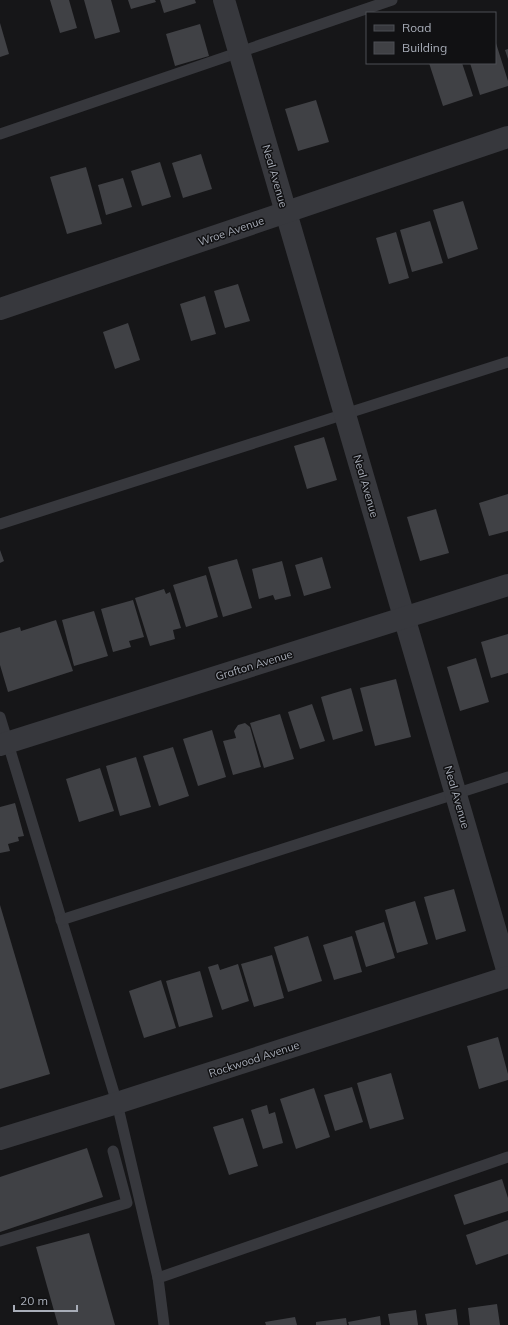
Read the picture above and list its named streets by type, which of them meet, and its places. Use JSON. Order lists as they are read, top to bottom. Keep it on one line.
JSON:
{"streets":{"street":["Neal Avenue","Wroe Avenue","Grafton Avenue","Rockwood Avenue"]},"crossings":[["Neal Avenue","Wroe Avenue"],["Neal Avenue","Grafton Avenue"]],"legend":["Road","Building"],"scale_bar":"20 m"}
